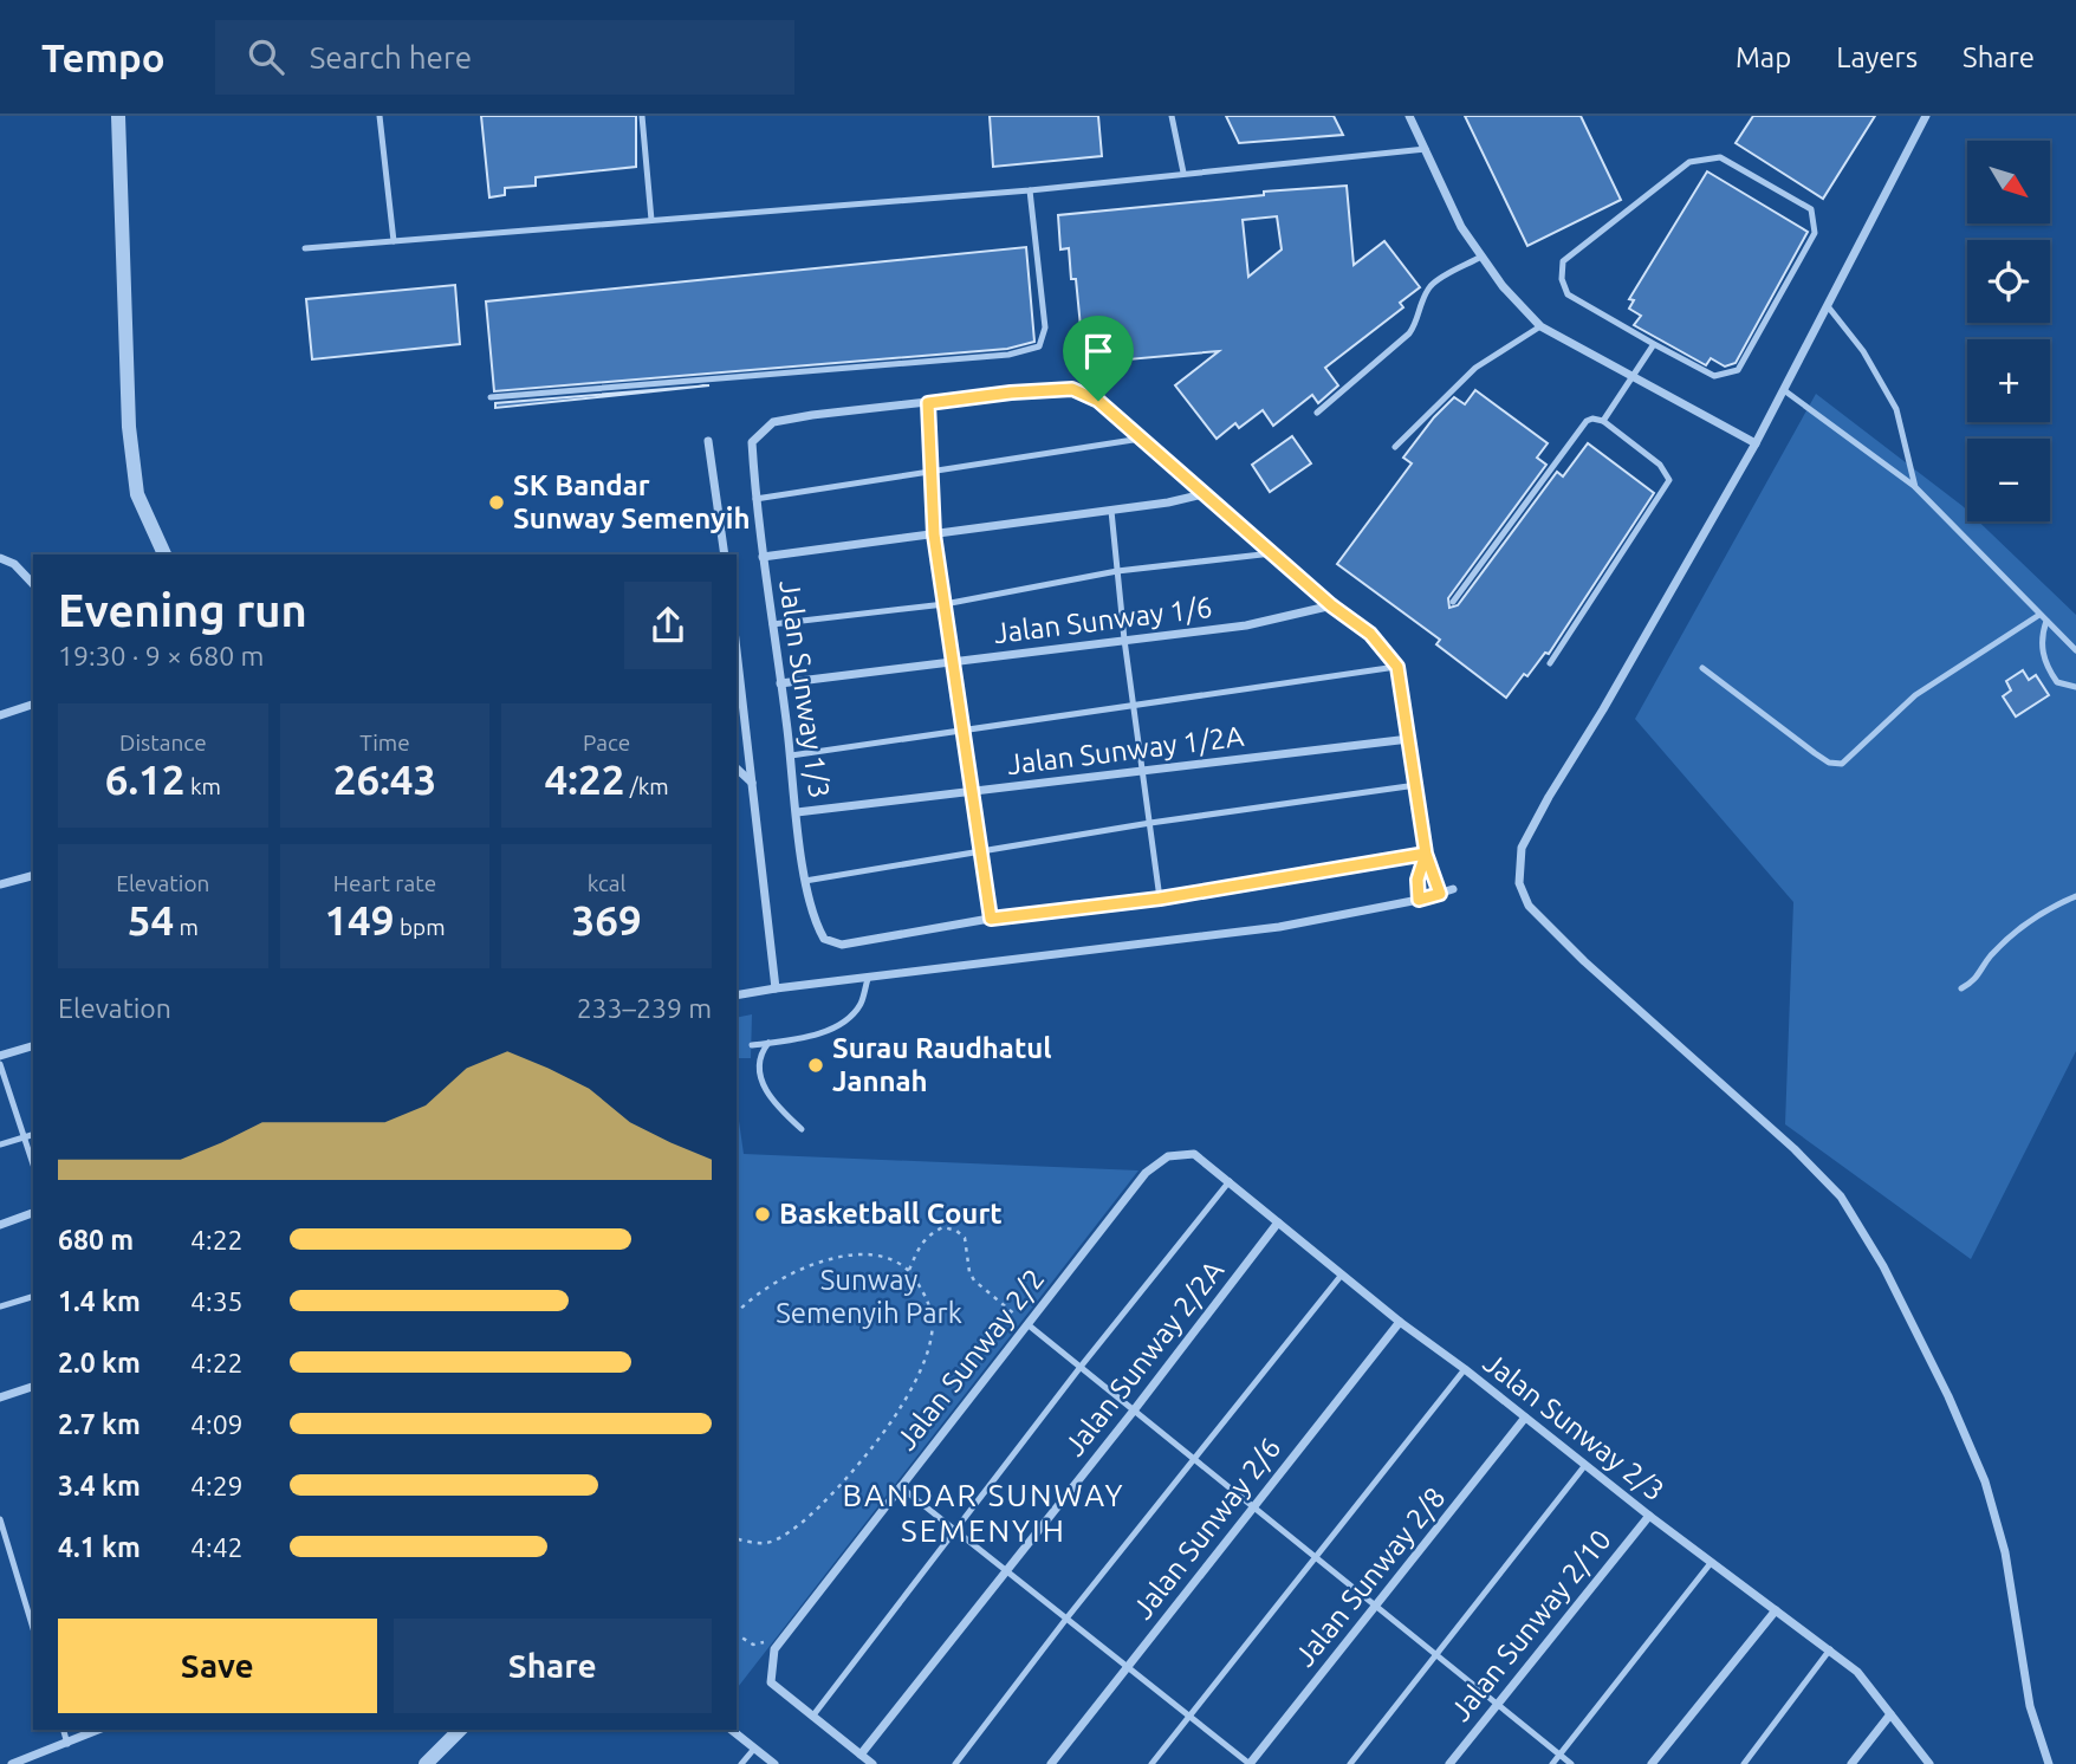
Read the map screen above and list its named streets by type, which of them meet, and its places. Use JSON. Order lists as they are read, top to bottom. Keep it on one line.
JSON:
{"streets":{"street":["Jalan Sunway 1/6","Jalan Sunway 1/3","Jalan Sunway 1/2A","Jalan Sunway 2/2A","Jalan Sunway 2/2","Jalan Sunway 2/3","Jalan Sunway 2/6","Jalan Sunway 2/8","Jalan Sunway 2/10"]},"crossings":[["Jalan Sunway 1/6","Jalan Sunway 1/3"],["Jalan Sunway 1/3","Jalan Sunway 1/2A"],["Jalan Sunway 2/2A","Jalan Sunway 2/3"],["Jalan Sunway 2/2","Jalan Sunway 2/3"],["Jalan Sunway 2/3","Jalan Sunway 2/6"],["Jalan Sunway 2/3","Jalan Sunway 2/8"],["Jalan Sunway 2/3","Jalan Sunway 2/10"]],"districts":["BANDAR SUNWAY SEMENYIH"],"parks":["Sunway Semenyih Park"],"places":["SK Bandar Sunway Semenyih","Surau Raudhatul Jannah","Basketball Court"],"north":"bottom right","page":{"header":"Tempo","search":"Search here","nav":["Map","Layers","Share"],"map_buttons":["+","−"],"heading":["Evening run","19:30 · 9 × 680 m"],"stats":[["Distance","6.12 km"],["Time","26:43"],["Pace","4:22 /km"],["Elevation","54 m"],["Heart rate","149 bpm"],["kcal","369"]],"chart":["Elevation","233–239 m"],"list":[{"name":"680 m","note":"4:22"},{"name":"1.4 km","note":"4:35"},{"name":"2.0 km","note":"4:22"},{"name":"2.7 km","note":"4:09"},{"name":"3.4 km","note":"4:29"},{"name":"4.1 km","note":"4:42"}],"buttons":["Save","Share"]}}
